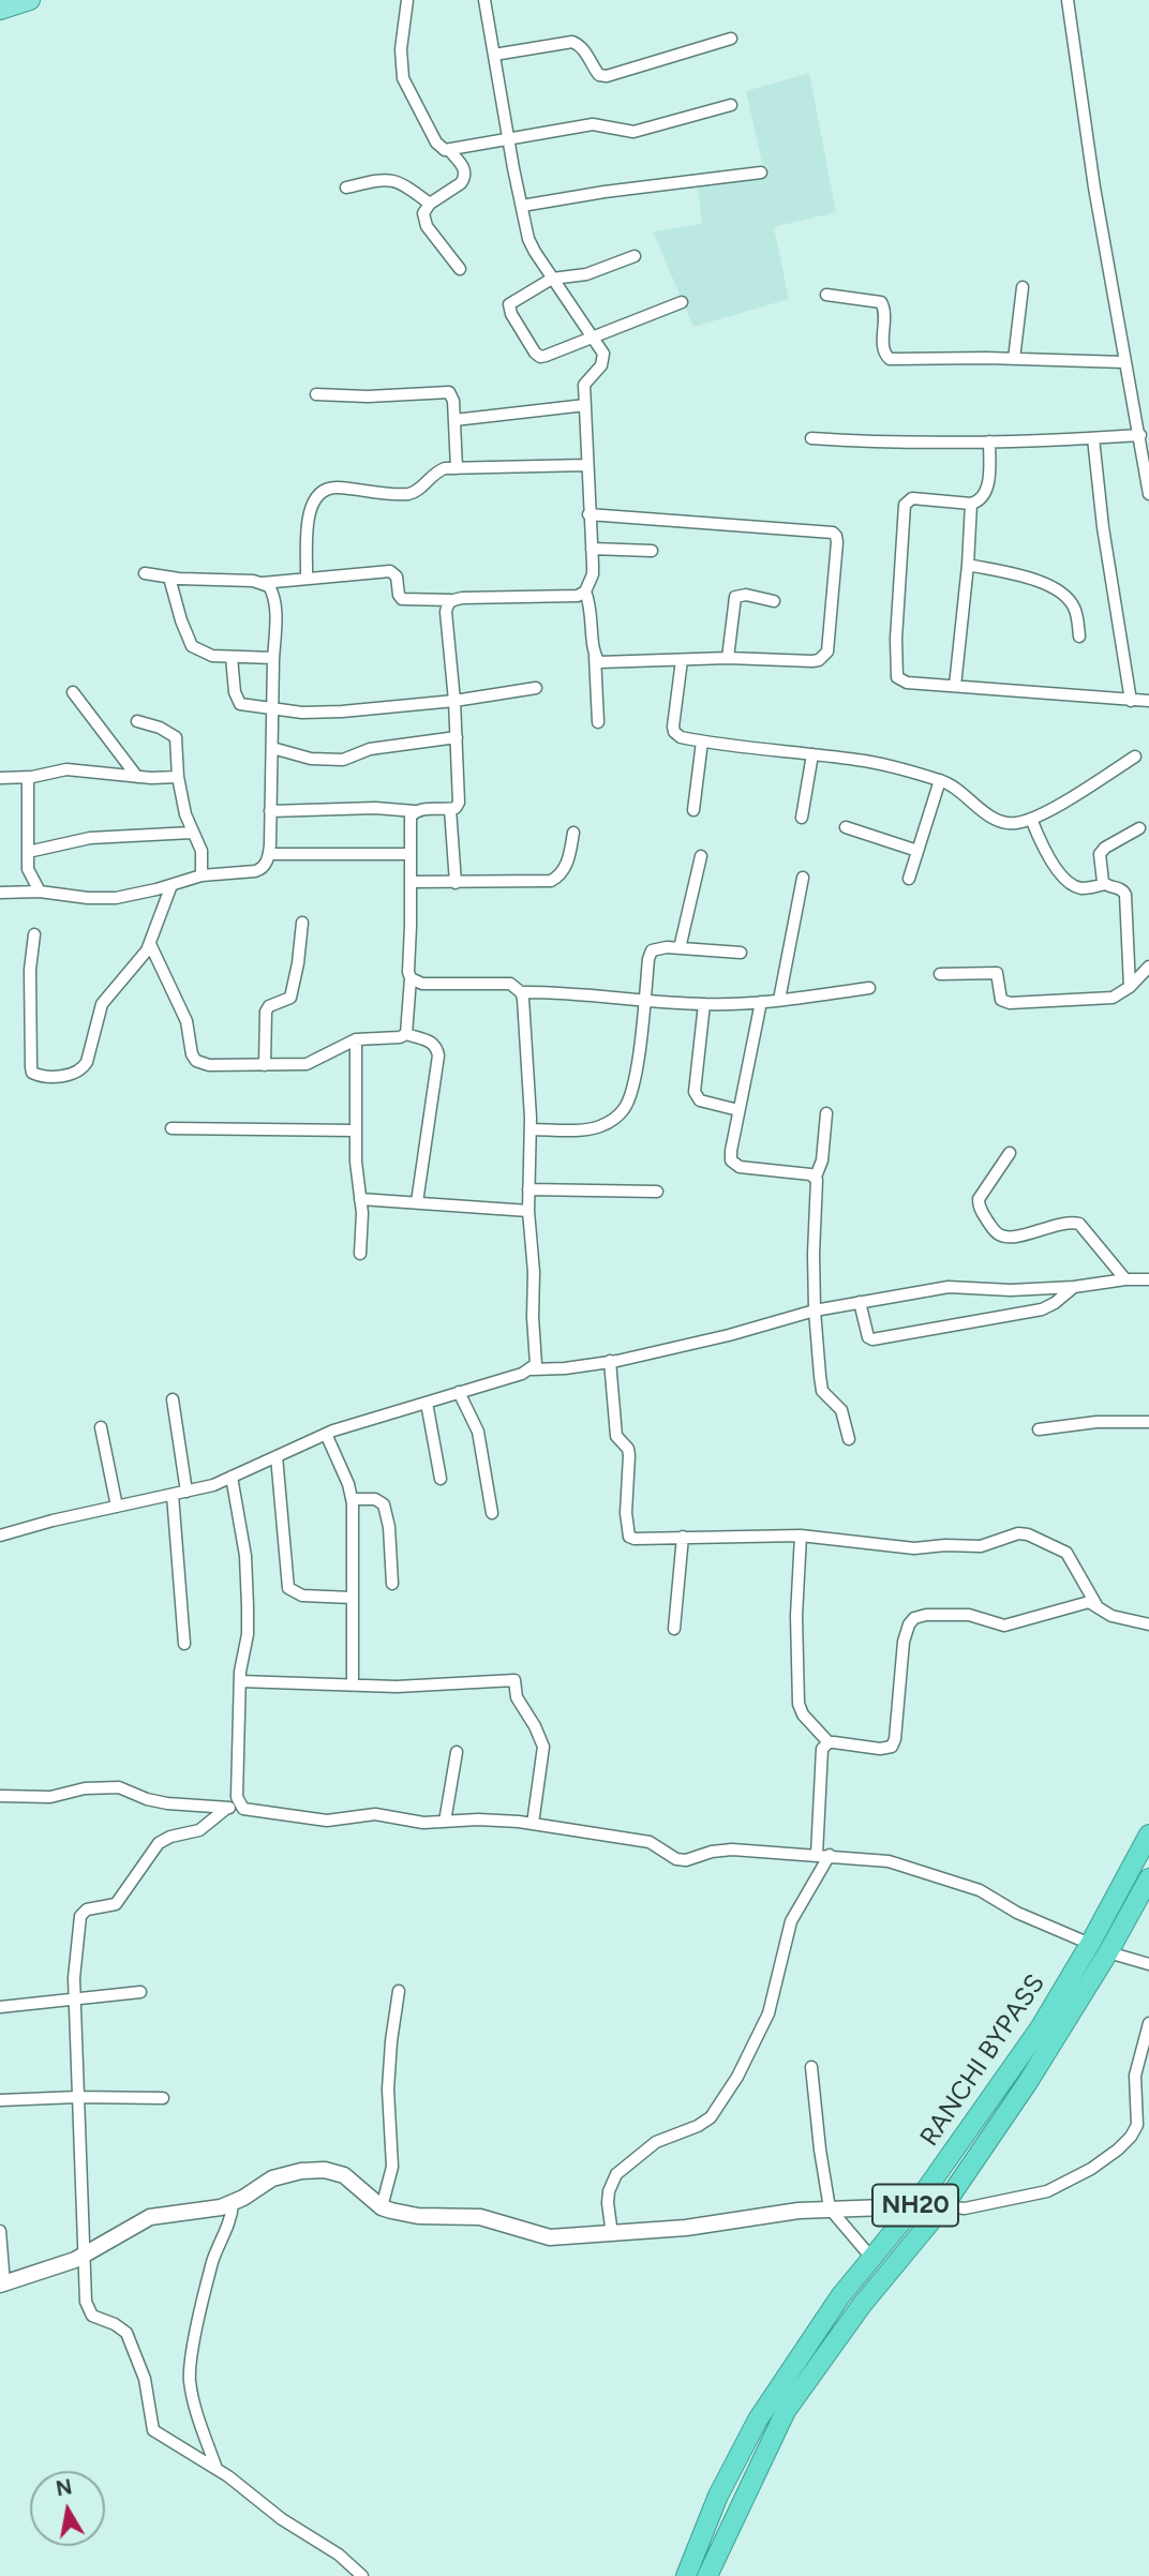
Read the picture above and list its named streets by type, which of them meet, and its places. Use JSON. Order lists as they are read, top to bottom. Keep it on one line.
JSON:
{"streets":{"highway":["RANCHI BYPASS","NH20"]},"north":"top"}
